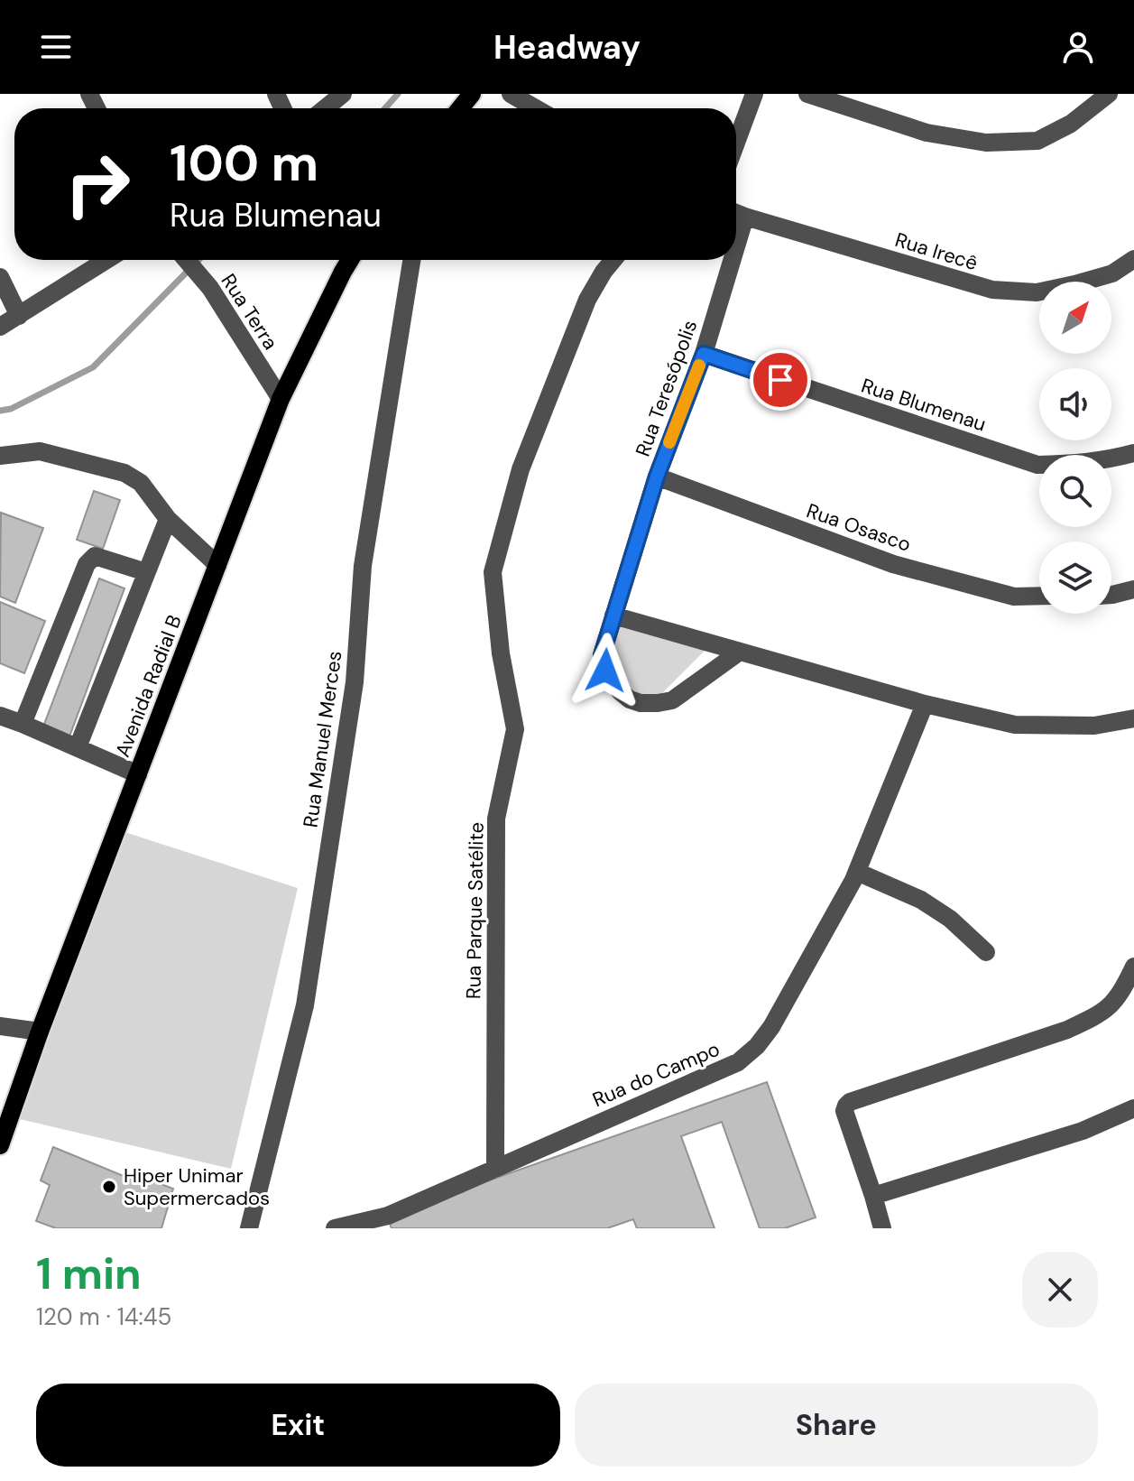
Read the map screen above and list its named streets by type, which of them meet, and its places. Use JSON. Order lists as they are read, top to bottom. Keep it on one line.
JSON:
{"streets":{"main road":["Avenida Radial B"],"street":["Rua Irecê","Rua Terra","Rua Teresópolis","Rua Blumenau","Rua Osasco","Rua Manuel Merces","Rua Parque Satélite","Rua do Campo"]},"crossings":[["Rua Irecê","Rua Teresópolis"],["Rua Terra","Avenida Radial B"],["Rua Teresópolis","Rua Blumenau"],["Rua Teresópolis","Rua Osasco"],["Rua Parque Satélite","Rua do Campo"]],"places":["Hiper Unimar Supermercados"],"north":"top right","page":{"header":"Headway","turn":["100 m","Rua Blumenau"],"heading":["1 min","120 m · 14:45"],"buttons":["Exit","Share"]}}
